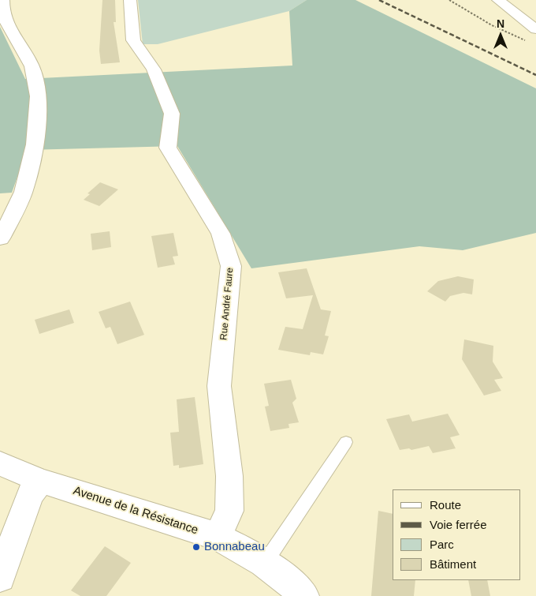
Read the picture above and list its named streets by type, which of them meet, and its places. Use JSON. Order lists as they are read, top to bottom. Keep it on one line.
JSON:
{"streets":{"street":["Rue André Faure","Avenue de la Résistance"]},"crossings":[["Rue André Faure","Avenue de la Résistance"]],"places":["Bonnabeau"],"legend":["Route","Voie ferrée","Parc","Bâtiment"],"north":"top"}
